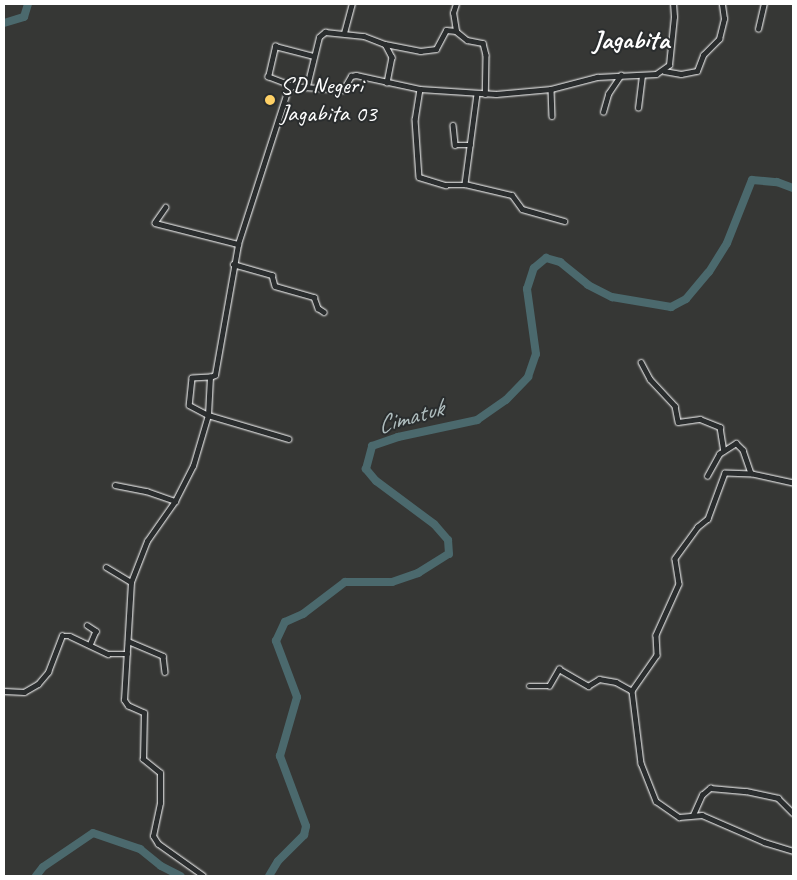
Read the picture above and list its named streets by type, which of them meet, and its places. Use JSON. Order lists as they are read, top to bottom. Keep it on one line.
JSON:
{"districts":["Jagabita"],"water":["Cimatuk"],"places":["SD Negeri Jagabita 03"]}
